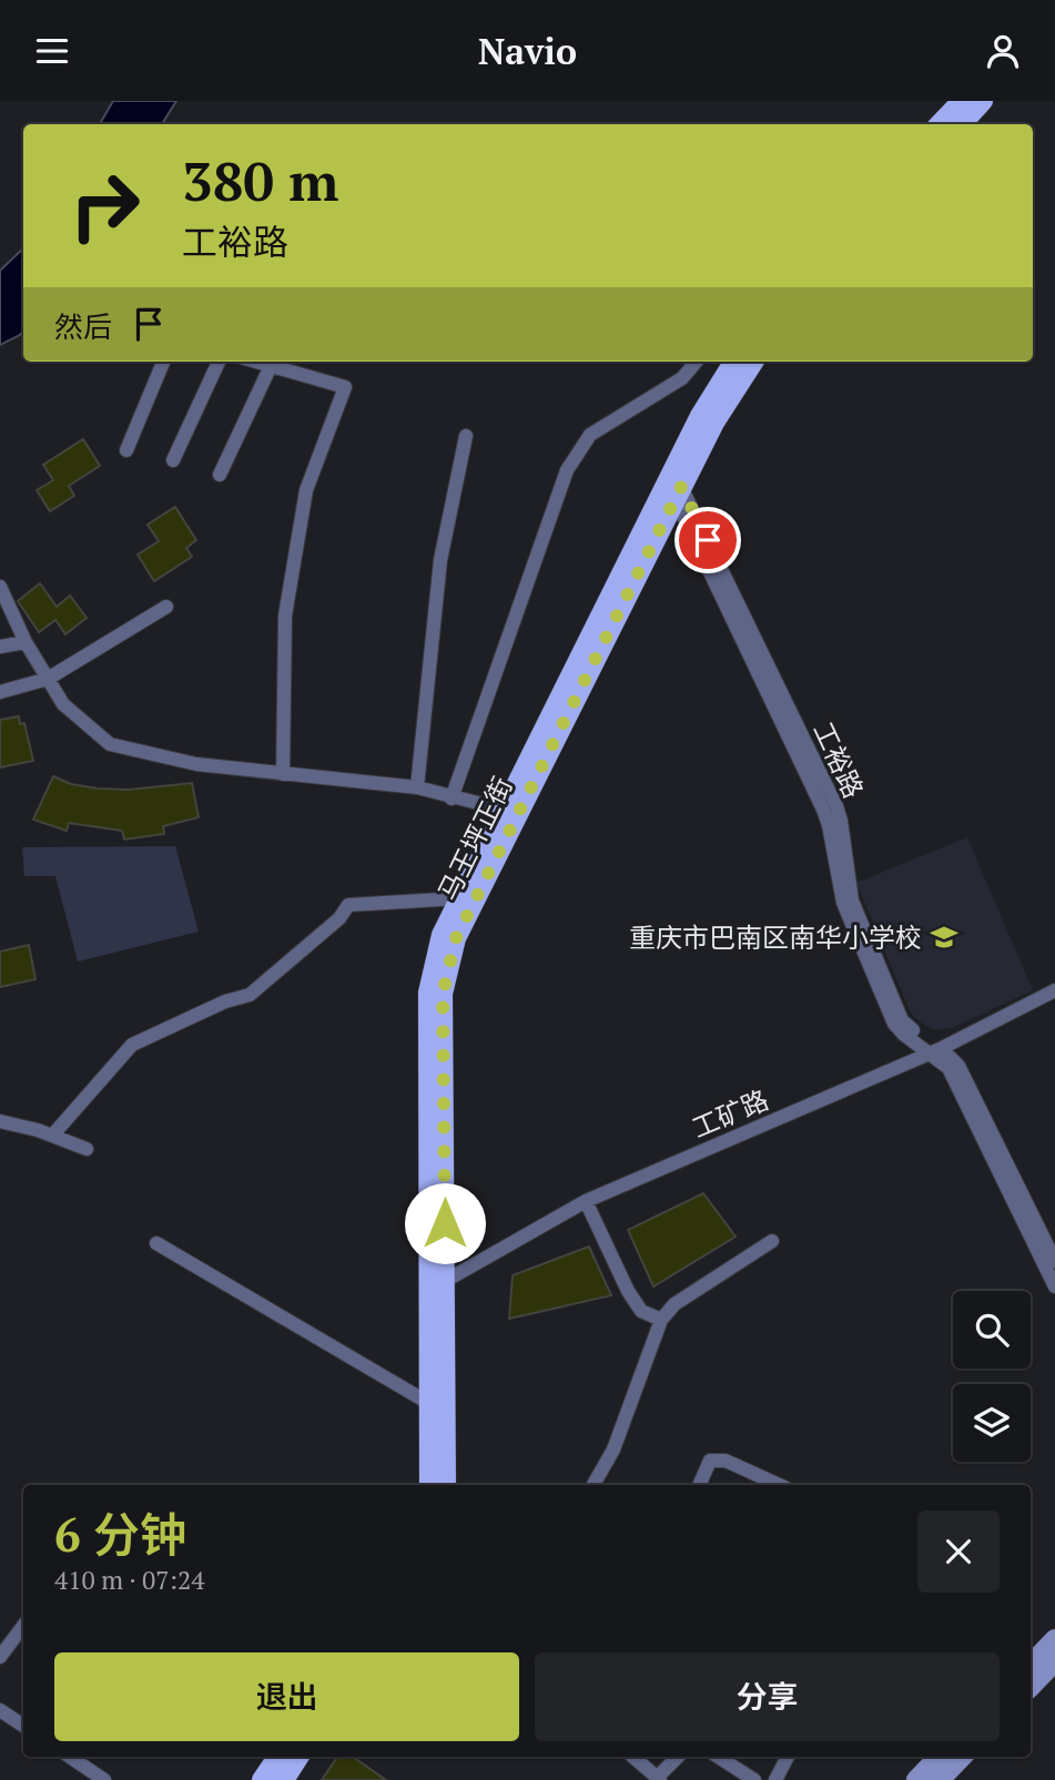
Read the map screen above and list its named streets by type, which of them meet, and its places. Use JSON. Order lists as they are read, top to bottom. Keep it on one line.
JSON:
{"streets":{"main road":["马王坪正街"],"street":["工裕路","工矿路"]},"crossings":[["工裕路","马王坪正街"],["工裕路","工矿路"],["马王坪正街","工矿路"]],"places":{"school or university":["重庆市巴南区南华小学校"]},"page":{"header":"Navio","turn":["380 m","工裕路"],"then":"然后","heading":["6 分钟","410 m · 07:24"],"buttons":["退出","分享"]}}
